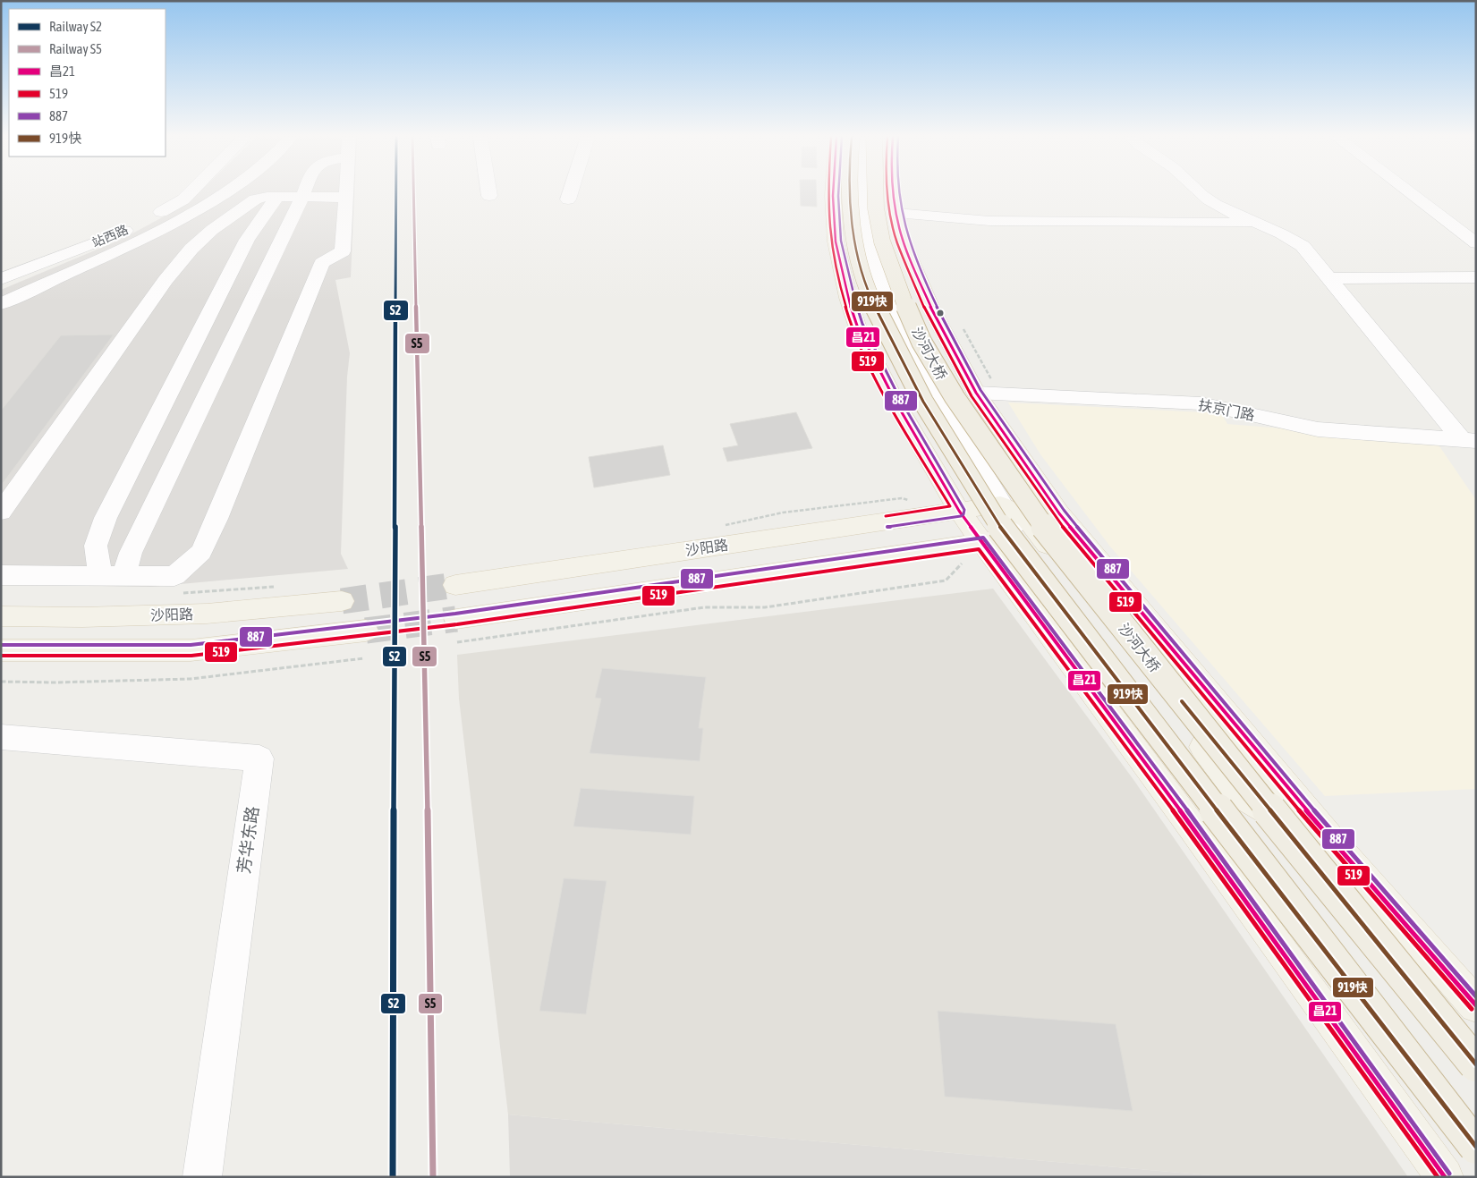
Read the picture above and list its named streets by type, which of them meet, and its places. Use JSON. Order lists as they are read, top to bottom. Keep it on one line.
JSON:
{"streets":{"highway":["沙河大桥"],"main road":["沙阳路"],"street":["站西路","扶京门路","芳华东路"]},"lines":["rail line S2","rail line S5","transit line 昌21","transit line 519","transit line 887","transit line 919快"],"legend":["Railway S2","Railway S5","昌21","519","887","919快"]}
